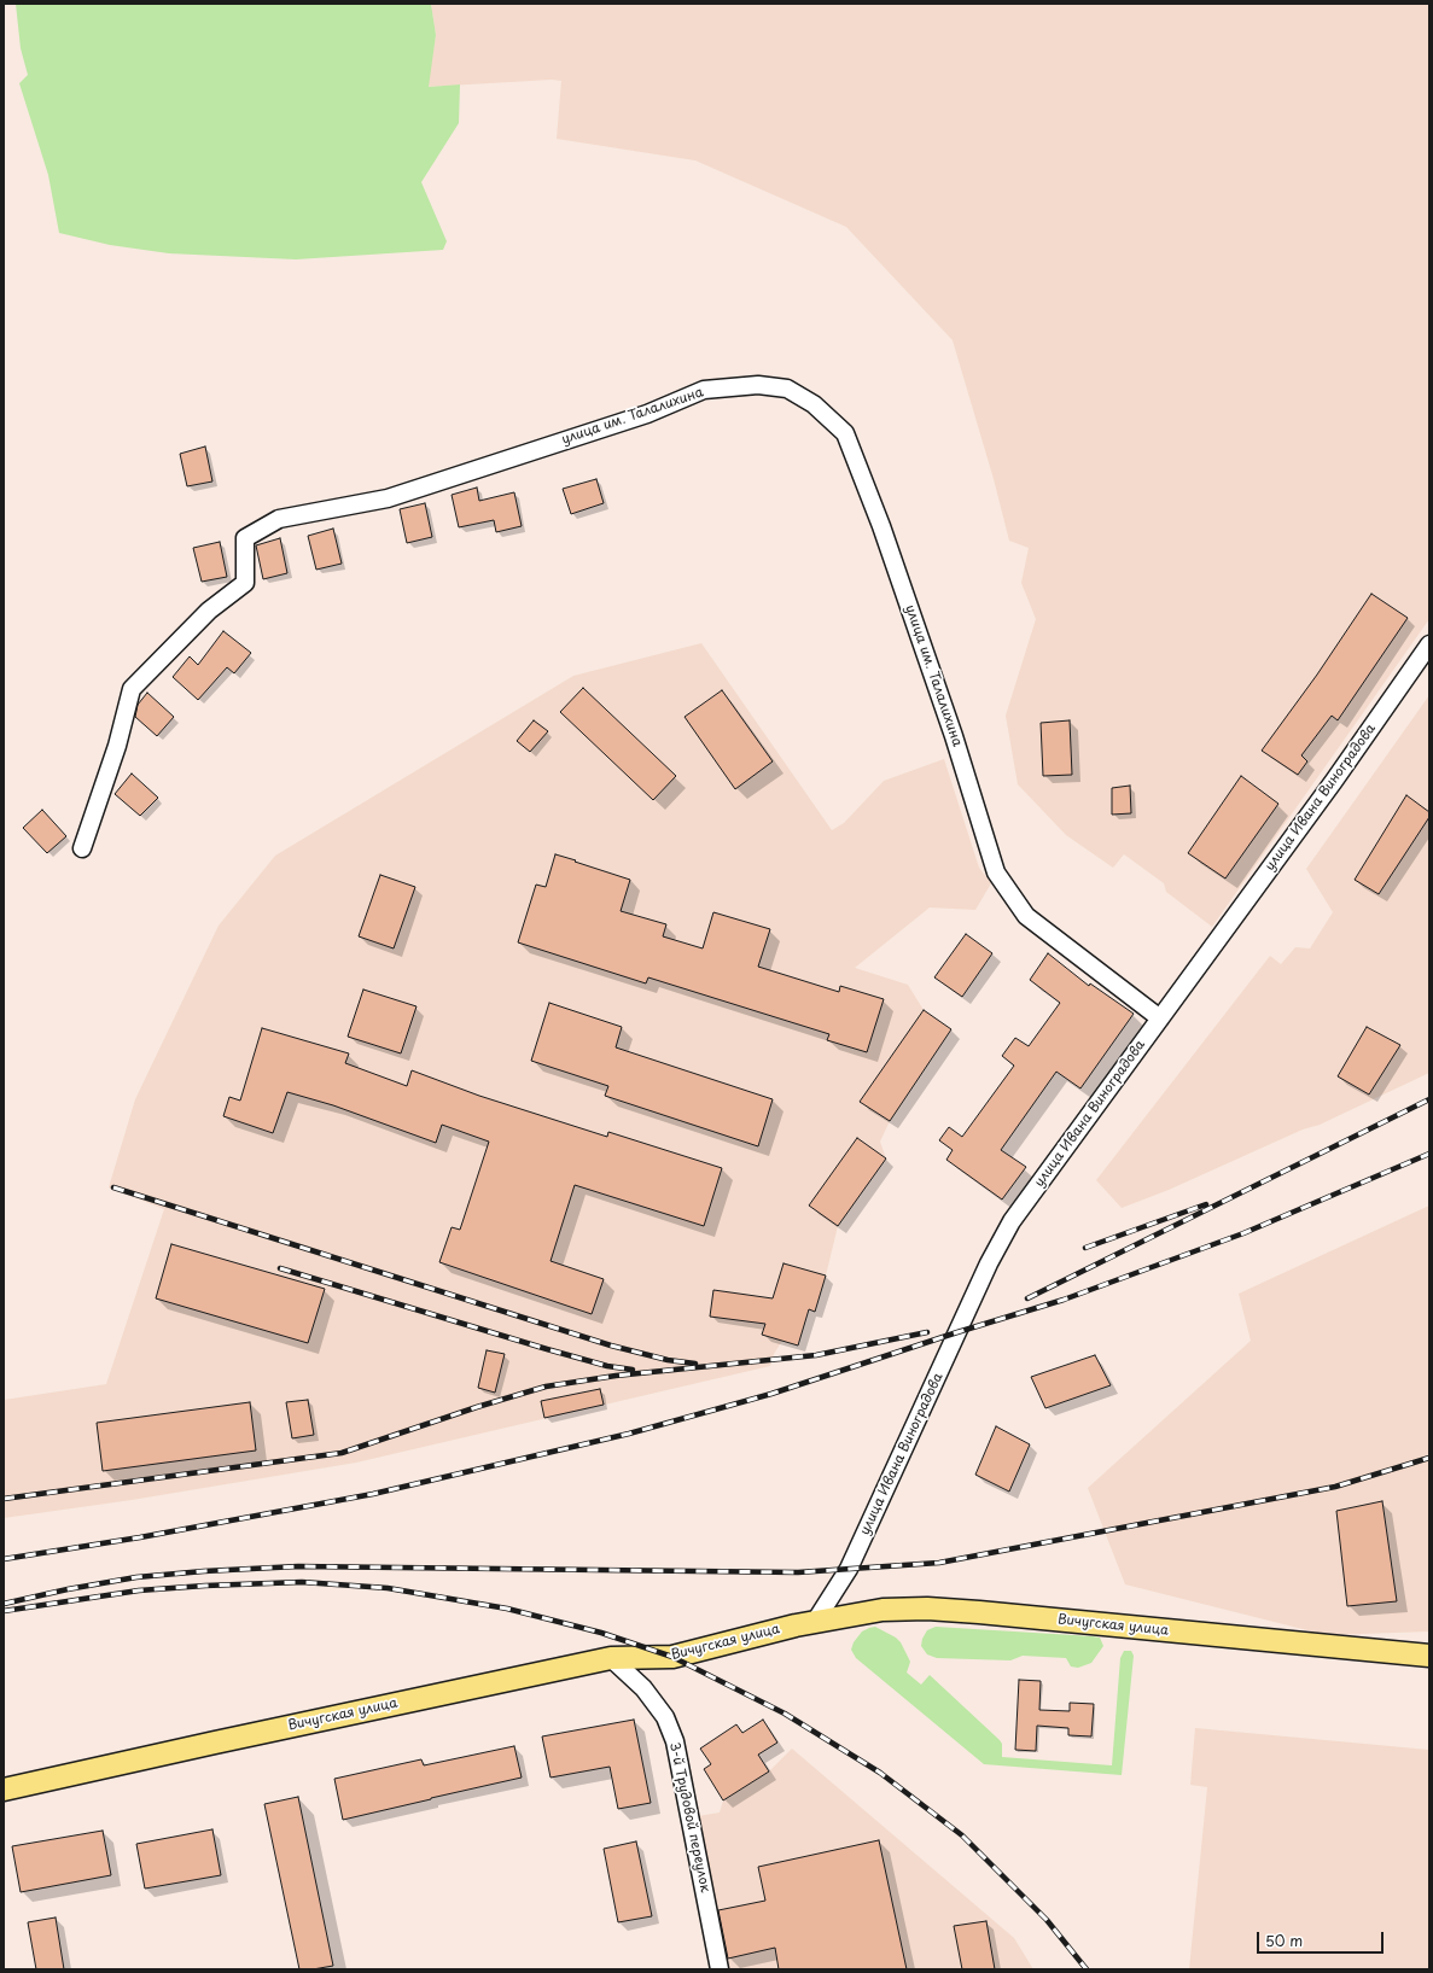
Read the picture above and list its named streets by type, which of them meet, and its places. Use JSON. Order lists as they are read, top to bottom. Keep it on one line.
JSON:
{"streets":{"main road":["Вичугская улица"],"street":["улица им. Талалихина","улица Ивана Виноградова","3-й Трудовой переулок"]},"crossings":[["улица им. Талалихина","улица Ивана Виноградова"],["улица Ивана Виноградова","Вичугская улица"],["Вичугская улица","3-й Трудовой переулок"]],"scale_bar":"50 m"}
